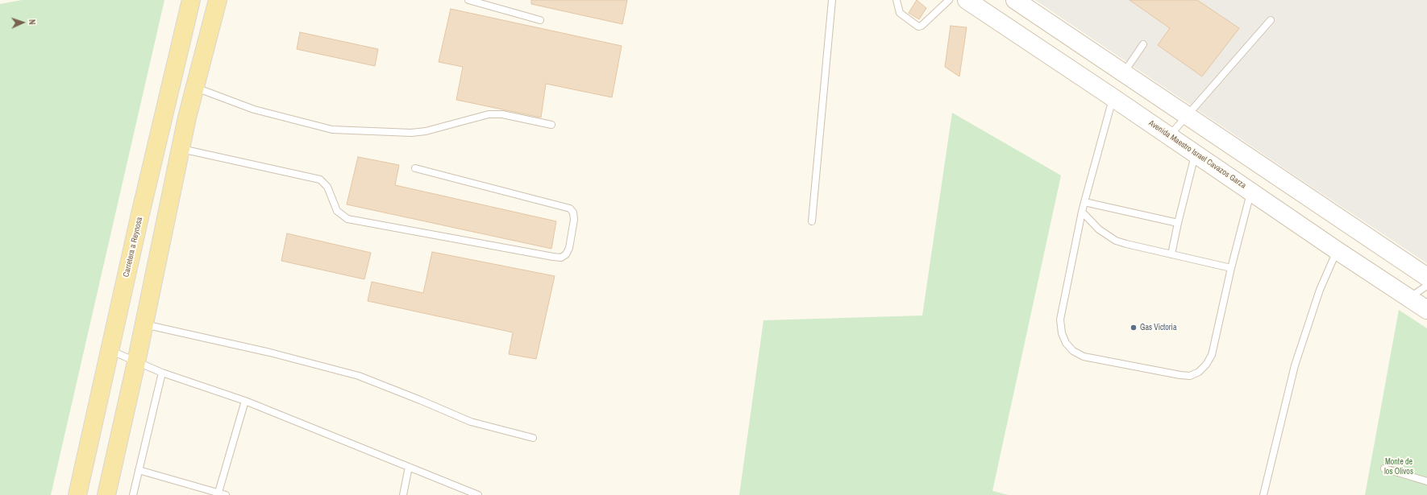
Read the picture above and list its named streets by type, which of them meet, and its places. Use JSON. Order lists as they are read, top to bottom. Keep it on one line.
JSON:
{"streets":{"main road":["Avenida Maestro Israel Cavazos Garza","Carretera a Reynosa"]},"parks":["Monte de los Olivos"],"places":["Gas Victoria"],"north":"right"}
